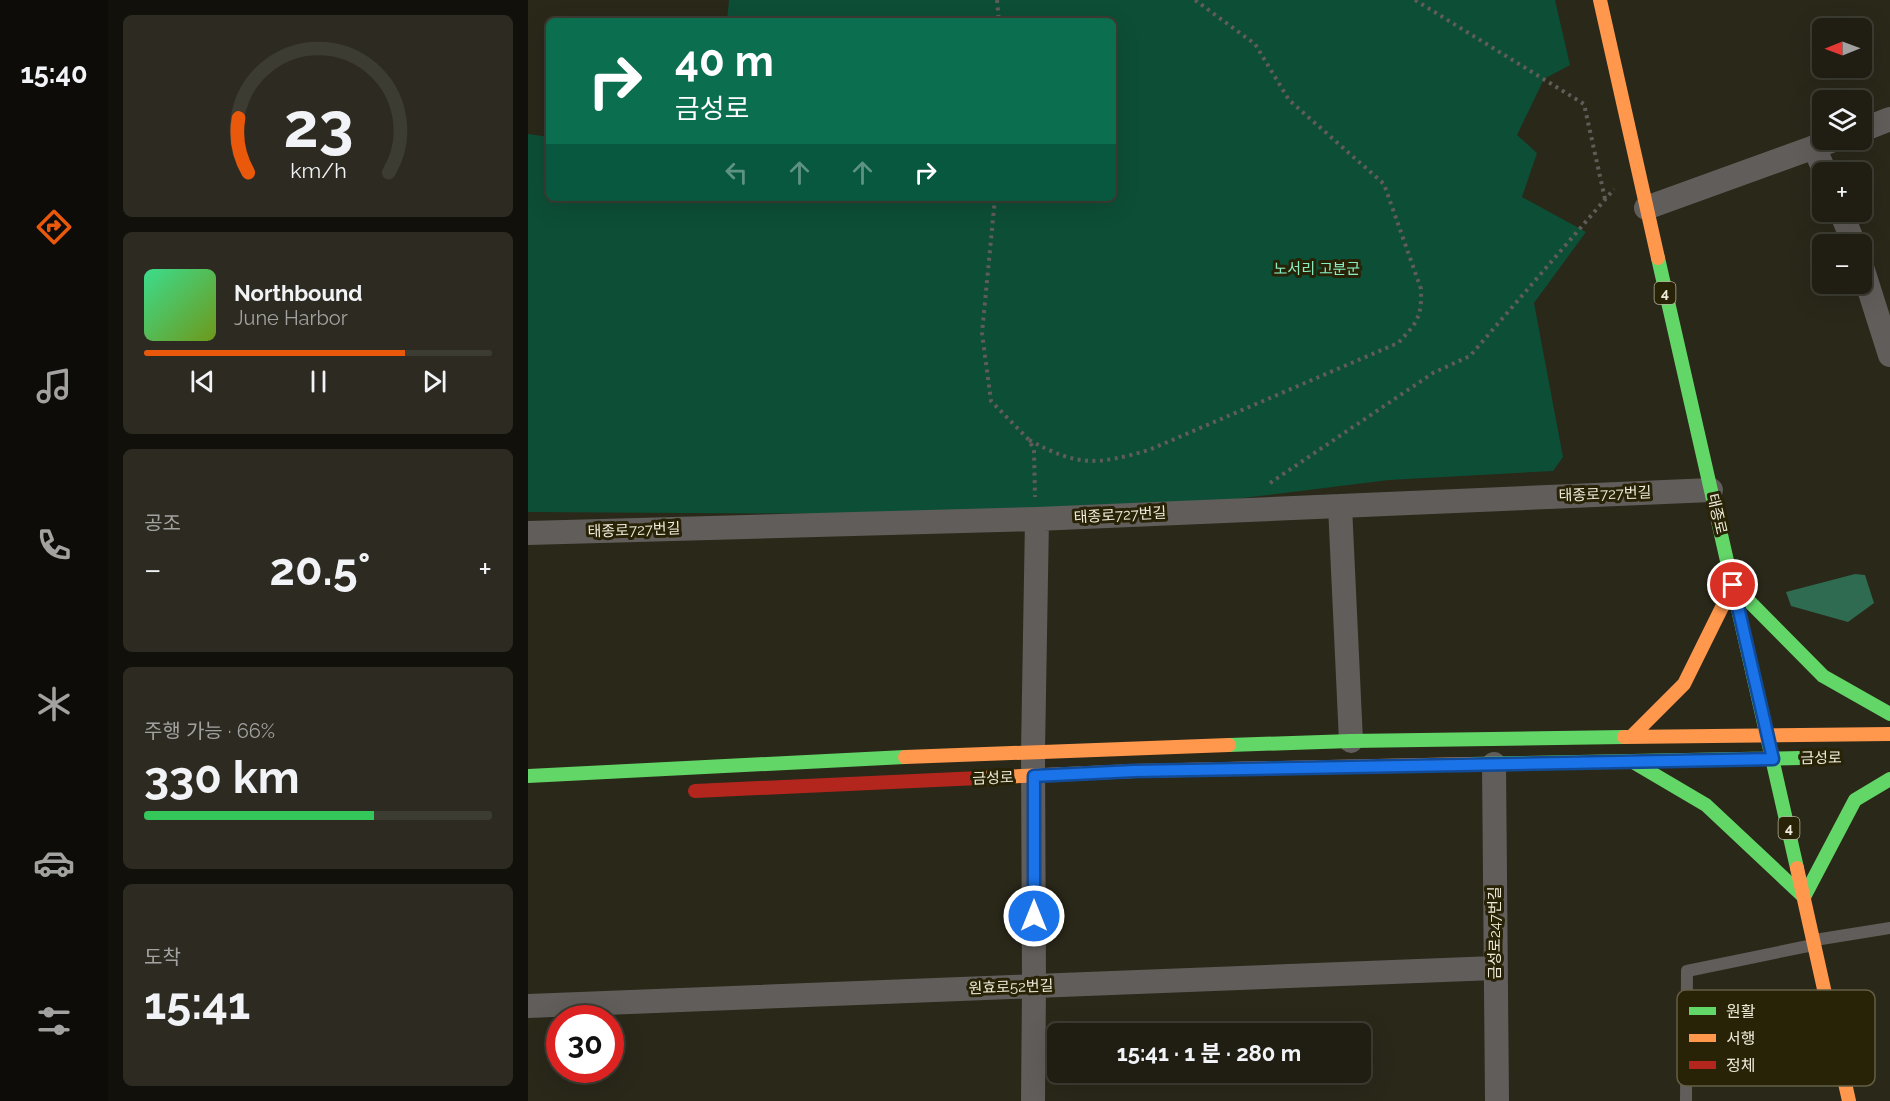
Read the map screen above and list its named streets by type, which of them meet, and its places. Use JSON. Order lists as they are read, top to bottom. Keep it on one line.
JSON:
{"streets":{"street":["4","태종로727번길","태종로","금성로","금성로247번길","원효로52번길"]},"crossings":[["태종로727번길","태종로"],["태종로","금성로"],["금성로","금성로247번길"],["금성로247번길","원효로52번길"]],"parks":["노서리 고분군"],"legend":["원활","서행","정체"],"north":"left","page":{"tabs":"15:40","map_buttons":["+","−"],"turn":["40 m","금성로"],"song":["Northbound","June Harbor"],"tile":["공조",["주행 가능 · 66%","330 km"],["도착","15:41"]],"heat":["−","20.5°","+"],"limit":"30","trip":"15:41 · 1 분 · 280 m","gauge":["23","km/h"]}}
